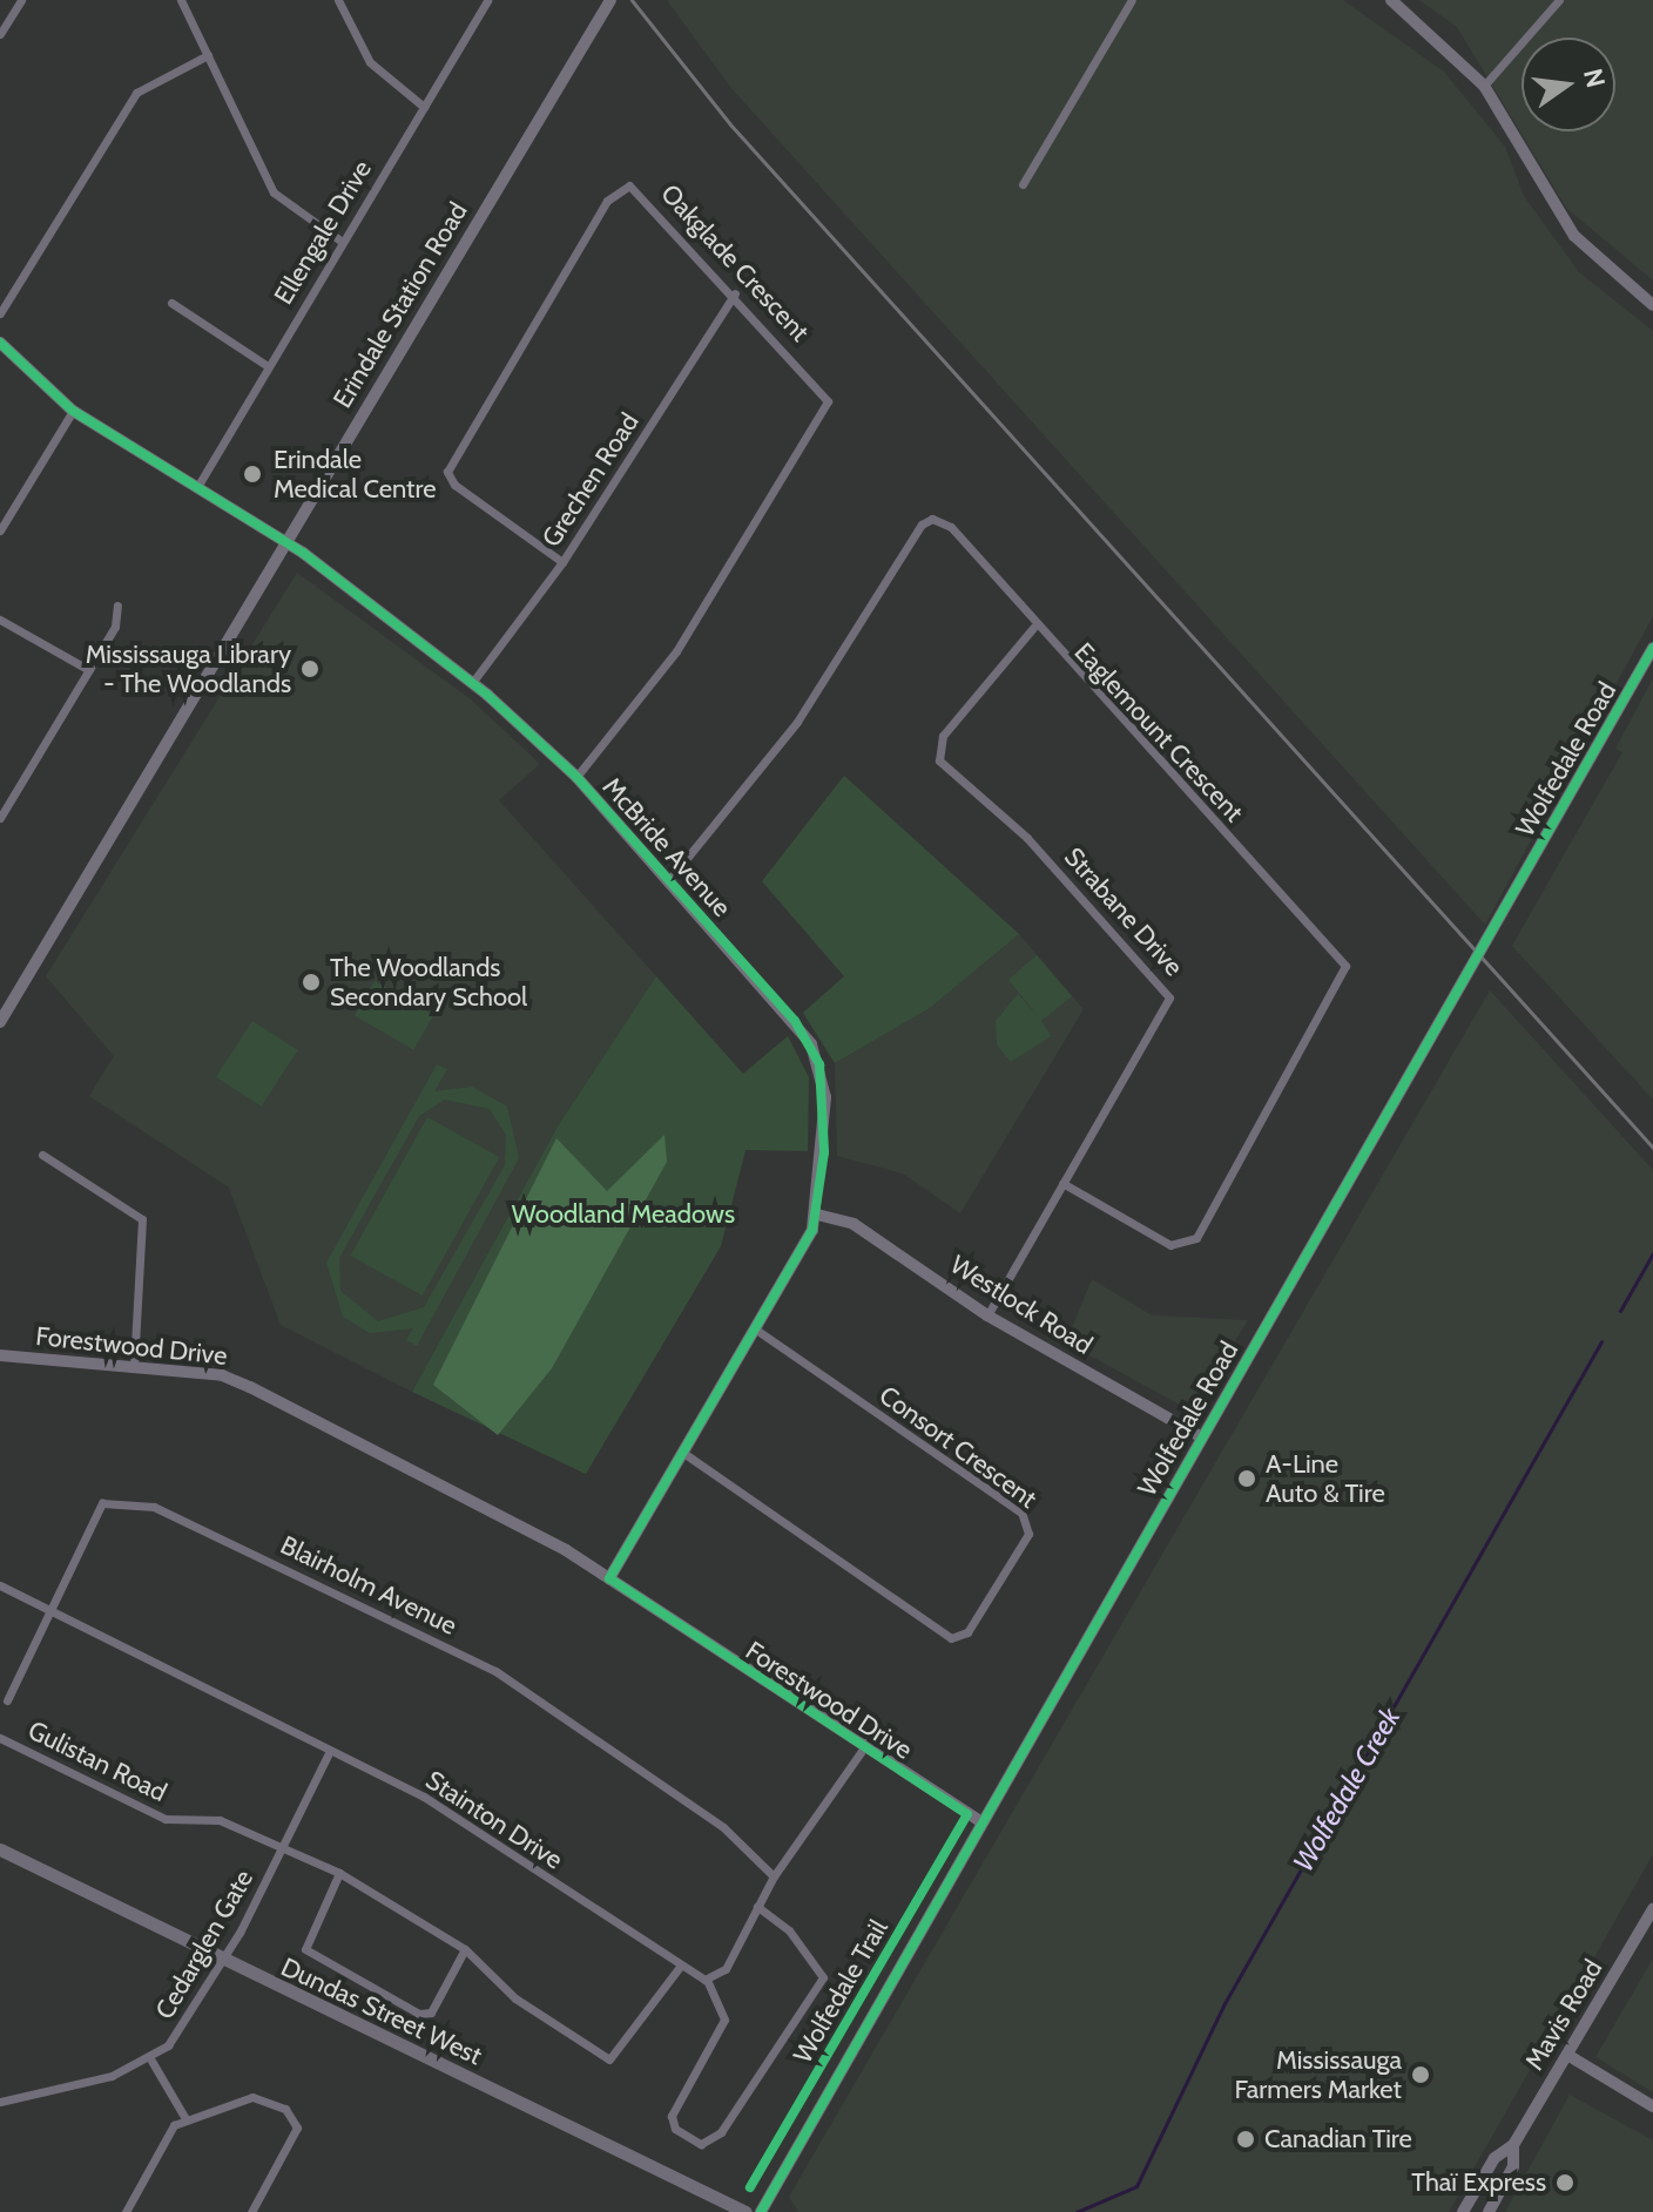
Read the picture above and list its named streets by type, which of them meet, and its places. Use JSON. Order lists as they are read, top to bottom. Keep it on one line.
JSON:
{"streets":{"main road":["Dundas Street West"],"street":["Ellengale Drive","Oakglade Crescent","Erindale Station Road","Grechen Road","Eaglemount Crescent","Wolfedale Road","McBride Avenue","Strabane Drive","Westlock Road","Forestwood Drive","Consort Crescent","Blairholm Avenue","Gulistan Road","Stainton Drive","Cedarglen Gate","Mavis Road"],"cycle path":["Wolfedale Trail"]},"crossings":[["Ellengale Drive","McBride Avenue"],["Oakglade Crescent","Grechen Road"],["Oakglade Crescent","McBride Avenue"],["Erindale Station Road","McBride Avenue"],["Grechen Road","McBride Avenue"],["Eaglemount Crescent","McBride Avenue"],["Eaglemount Crescent","Strabane Drive"],["Wolfedale Road","Westlock Road"],["Wolfedale Road","Forestwood Drive"],["McBride Avenue","Westlock Road"],["McBride Avenue","Forestwood Drive"],["McBride Avenue","Consort Crescent"],["Strabane Drive","Westlock Road"],["Blairholm Avenue","Stainton Drive"],["Gulistan Road","Stainton Drive"],["Gulistan Road","Cedarglen Gate"],["Stainton Drive","Cedarglen Gate"],["Cedarglen Gate","Dundas Street West"]],"water":["Wolfedale Creek"],"parks":["Woodland Meadows"],"places":["Erindale Medical Centre","Mississauga Library - The Woodlands","The Woodlands Secondary School","A-Line Auto & Tire","Mississauga Farmers Market","Canadian Tire","Thaï Express"],"north":"right"}
